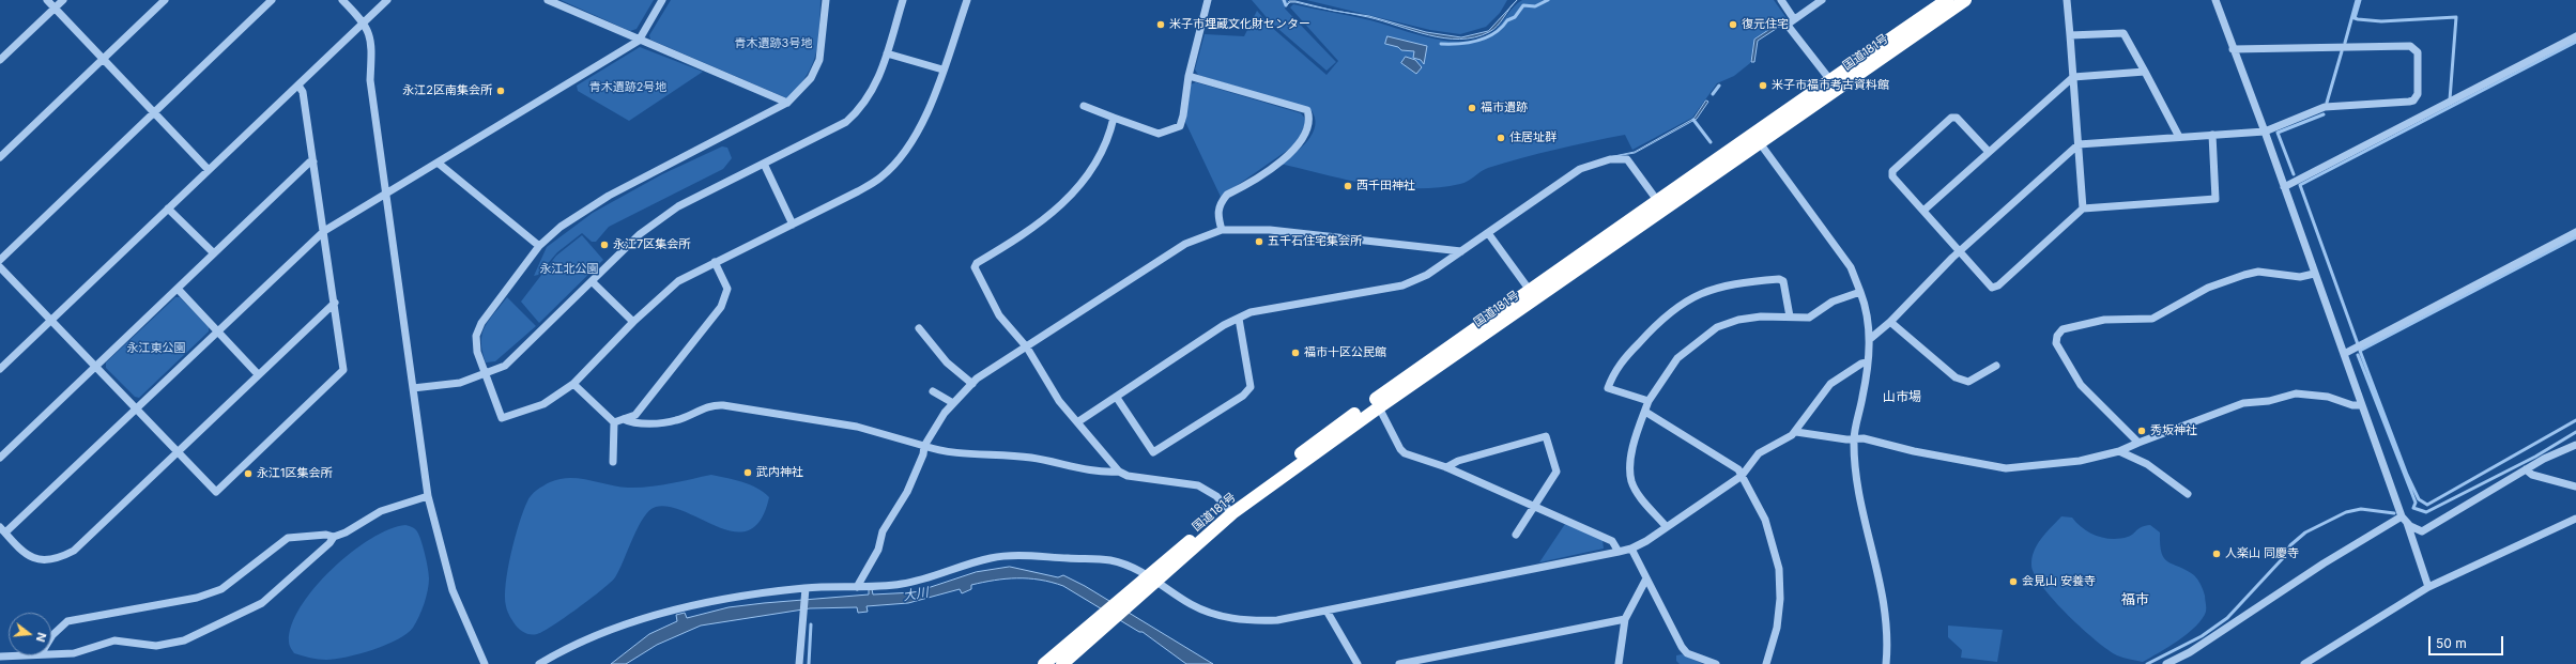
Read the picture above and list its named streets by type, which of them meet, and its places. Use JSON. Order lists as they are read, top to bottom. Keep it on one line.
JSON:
{"streets":{"highway":["国道181号"]},"districts":["山市場","福市"],"water":["大川"],"parks":["青木遺跡3号地","青木遺跡2号地","永江北公園","永江東公園"],"places":["米子市埋蔵文化財センター","復元住宅","米子市福市考古資料館","永江2区南集会所","福市遺跡","住居址群","西千田神社","五千石住宅集会所","永江7区集会所","福市十区公民館","秀坂神社","武内神社","永江1区集会所","人楽山 同慶寺","会見山 安養寺"],"scale_bar":"50 m","north":"right"}
